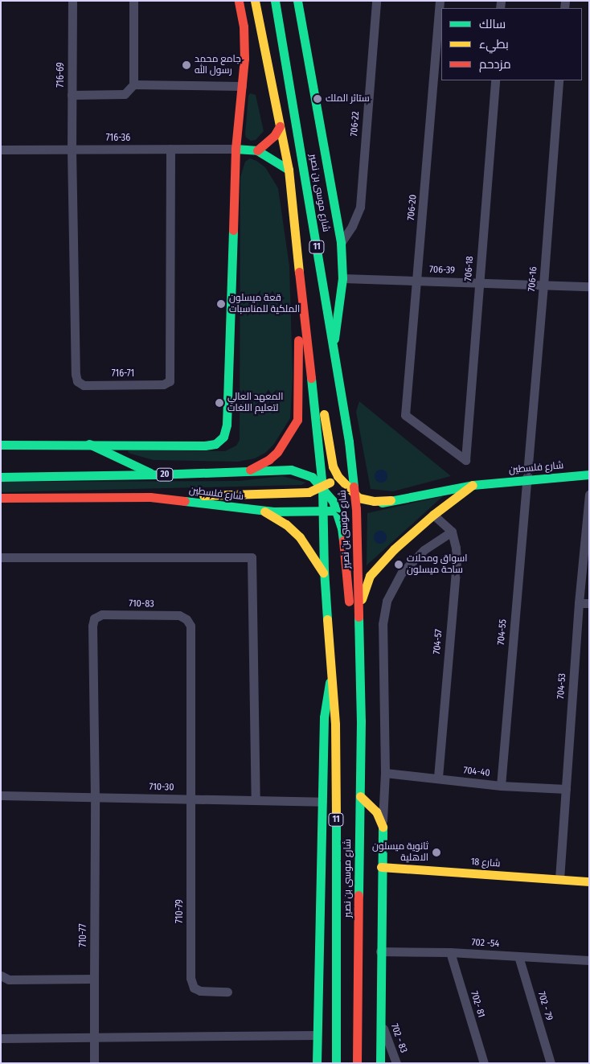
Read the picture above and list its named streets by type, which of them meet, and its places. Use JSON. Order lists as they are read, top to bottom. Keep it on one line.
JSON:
{"streets":{"main road":["شارع موسى بن نصير","11","شارع فلسطين","20","شارع 18"],"street":["716-69","706-22","716-36","706-20","706-18","706-39","706-16","716-71","710-83","704-55","704-57","704-53","704-40","710-30","710-79","710-77","702 -54","702- 81","702 - 79","702 - 83"]},"crossings":[["716-69","716-36"],["716-69","716-71"],["716-36","716-71"],["شارع موسى بن نصير","شارع فلسطين"],["706-20","706-18"],["706-20","706-39"],["706-18","706-39"],["706-39","706-16"],["706-16","شارع فلسطين"],["706-16","704-55"],["شارع فلسطين","704-55"],["710-83","710-30"],["710-83","710-79"],["710-83","710-77"],["704-55","704-40"],["704-57","704-40"],["704-53","704-40"],["704-53","شارع 18"],["710-30","710-79"],["710-30","710-77"],["702 -54","702- 81"],["702 -54","702 - 79"]],"places":["جامع محمد رسول الله","ستائر الملك","قعة ميسلون الملكية للمناسبات","المعهد العالي لتعليم اللغات","اسواق ومحلات ساحة ميسلون","ثانوية ميسلون الاهلية"],"legend":["سالك","بطيء","مزدحم"]}
